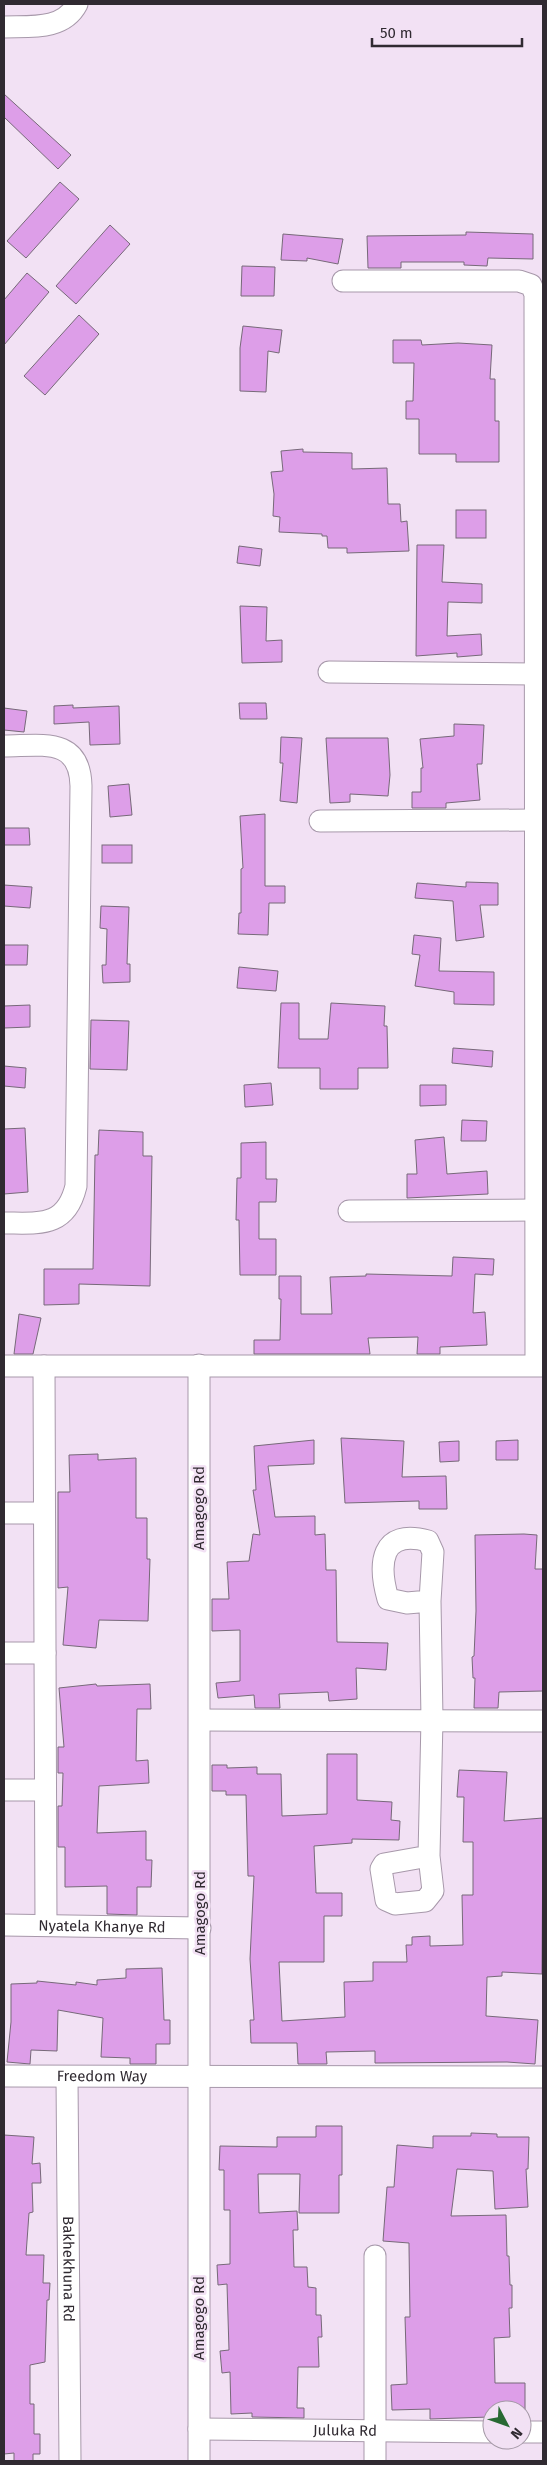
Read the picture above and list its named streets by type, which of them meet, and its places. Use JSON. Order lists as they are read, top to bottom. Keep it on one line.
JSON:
{"streets":{"street":["Amagogo Rd","Nyatela Khanye Rd","Freedom Way","Bakhekhuna Rd","Juluka Rd"]},"crossings":[["Amagogo Rd","Nyatela Khanye Rd"],["Amagogo Rd","Freedom Way"],["Amagogo Rd","Juluka Rd"],["Freedom Way","Bakhekhuna Rd"]],"scale_bar":"50 m","north":"bottom right"}
